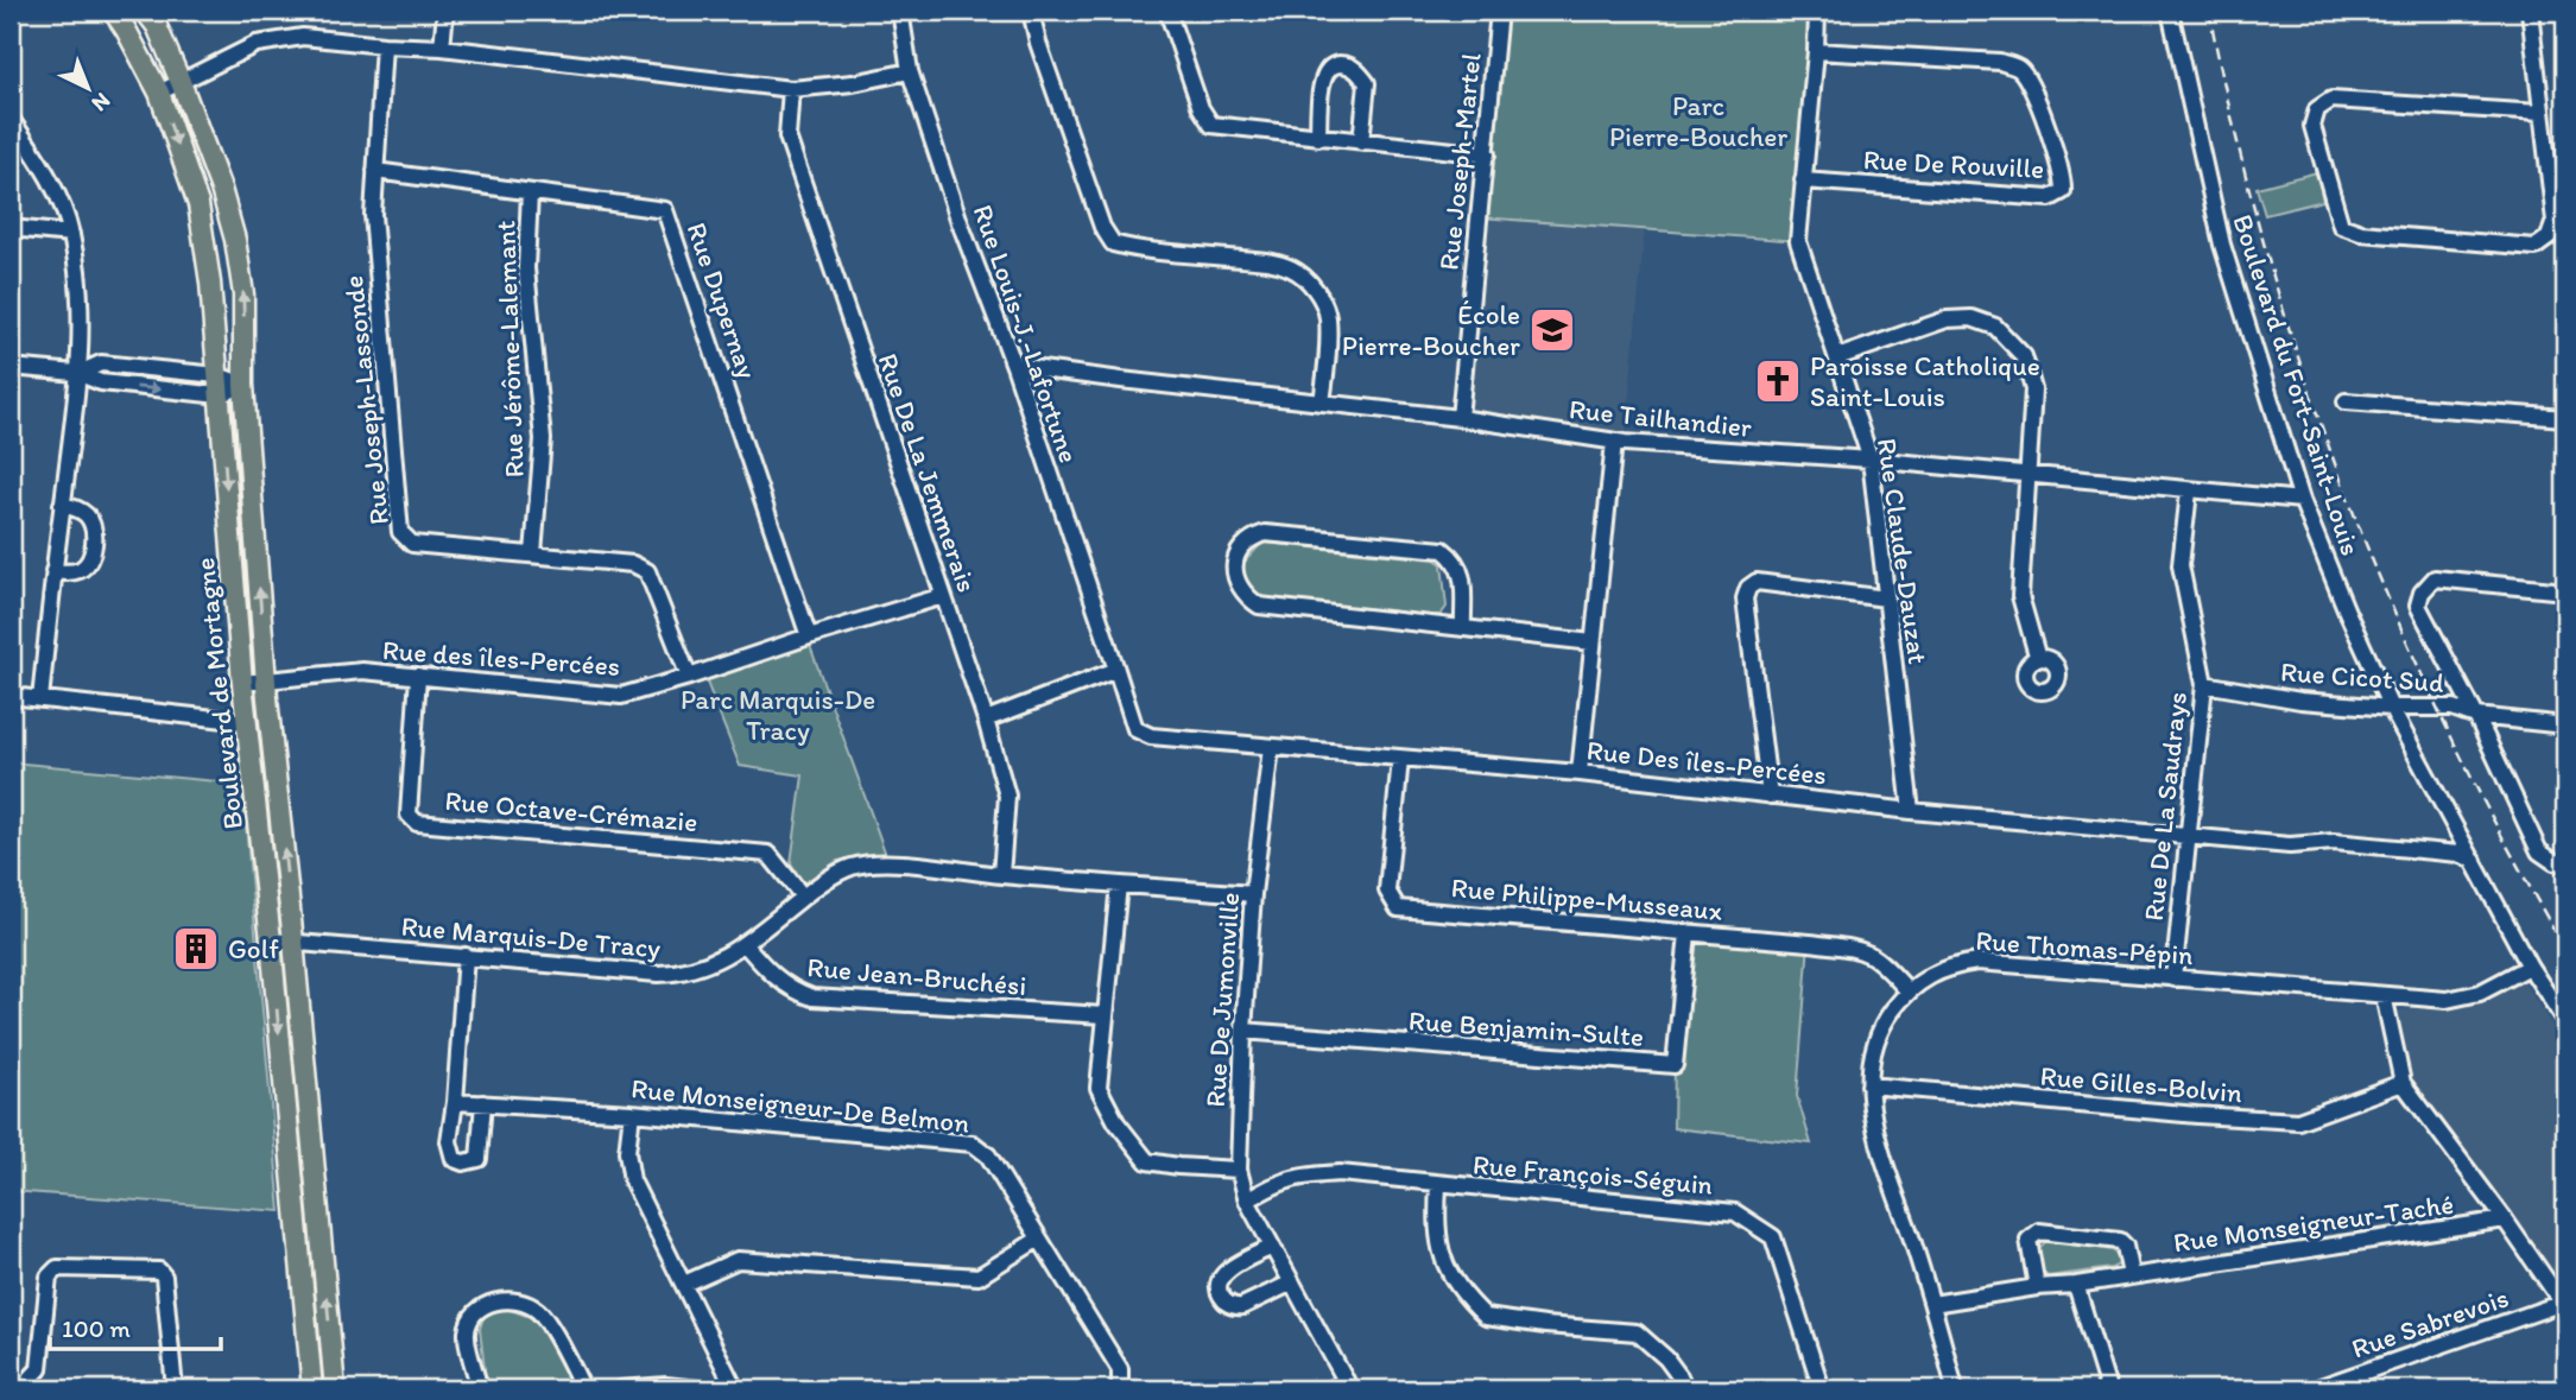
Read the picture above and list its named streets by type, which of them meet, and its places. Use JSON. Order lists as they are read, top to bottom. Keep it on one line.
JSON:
{"streets":{"main road":["Boulevard de Mortagne"],"street":["Rue Joseph-Martel","Rue De Rouville","Rue Dupernay","Rue Louis-J.-Lafortune","Rue Jérôme-Lalemant","Boulevard du Fort-Saint-Louis","Rue Joseph-Lassonde","Rue Tailhandier","Rue De La Jemmerais","Rue Claude-Dauzat","Rue des îles-Percées","Rue Cicot Sud","Rue Des îles-Percées","Rue De La Saudrays","Rue Octave-Crémazie","Rue Philippe-Musseaux","Rue Marquis-De Tracy","Rue Thomas-Pépin","Rue Jean-Bruchési","Rue De Jumonville","Rue Benjamin-Sulte","Rue Gilles-Bolvin","Rue Monseigneur-De Belmon","Rue François-Séguin","Rue Monseigneur-Taché","Rue Sabrevois"]},"crossings":[["Rue Joseph-Martel","Rue Tailhandier"],["Rue De Rouville","Rue Claude-Dauzat"],["Rue Dupernay","Rue Jérôme-Lalemant"],["Rue Dupernay","Rue Joseph-Lassonde"],["Rue Dupernay","Rue des îles-Percées"],["Rue Louis-J.-Lafortune","Rue Tailhandier"],["Rue Louis-J.-Lafortune","Rue Des îles-Percées"],["Rue Jérôme-Lalemant","Rue Joseph-Lassonde"],["Boulevard du Fort-Saint-Louis","Rue Tailhandier"],["Boulevard du Fort-Saint-Louis","Rue Cicot Sud"],["Boulevard du Fort-Saint-Louis","Rue Des îles-Percées"],["Boulevard du Fort-Saint-Louis","Rue Thomas-Pépin"],["Rue Joseph-Lassonde","Rue des îles-Percées"],["Rue Tailhandier","Rue Claude-Dauzat"],["Rue Tailhandier","Rue De La Saudrays"],["Rue De La Jemmerais","Rue des îles-Percées"],["Rue De La Jemmerais","Rue Marquis-De Tracy"],["Rue Claude-Dauzat","Rue Des îles-Percées"],["Rue des îles-Percées","Boulevard de Mortagne"],["Rue des îles-Percées","Rue Octave-Crémazie"],["Rue Cicot Sud","Rue De La Saudrays"],["Boulevard de Mortagne","Rue Marquis-De Tracy"],["Rue Des îles-Percées","Rue De La Saudrays"],["Rue Des îles-Percées","Rue Philippe-Musseaux"],["Rue Des îles-Percées","Rue De Jumonville"],["Rue De La Saudrays","Rue Thomas-Pépin"],["Rue Octave-Crémazie","Rue Marquis-De Tracy"],["Rue Philippe-Musseaux","Rue Thomas-Pépin"],["Rue Philippe-Musseaux","Rue Benjamin-Sulte"],["Rue Marquis-De Tracy","Rue Jean-Bruchési"],["Rue Marquis-De Tracy","Rue De Jumonville"],["Rue Thomas-Pépin","Rue Gilles-Bolvin"],["Rue Thomas-Pépin","Rue Monseigneur-Taché"],["Rue De Jumonville","Rue Benjamin-Sulte"],["Rue De Jumonville","Rue François-Séguin"]],"parks":["Parc Pierre-Boucher","Parc Marquis-De Tracy"],"places":{"school or university":["École Pierre-Boucher"],"church":["Paroisse Catholique Saint-Louis"],"building":["Golf"]},"scale_bar":"100 m","north":"bottom right"}
